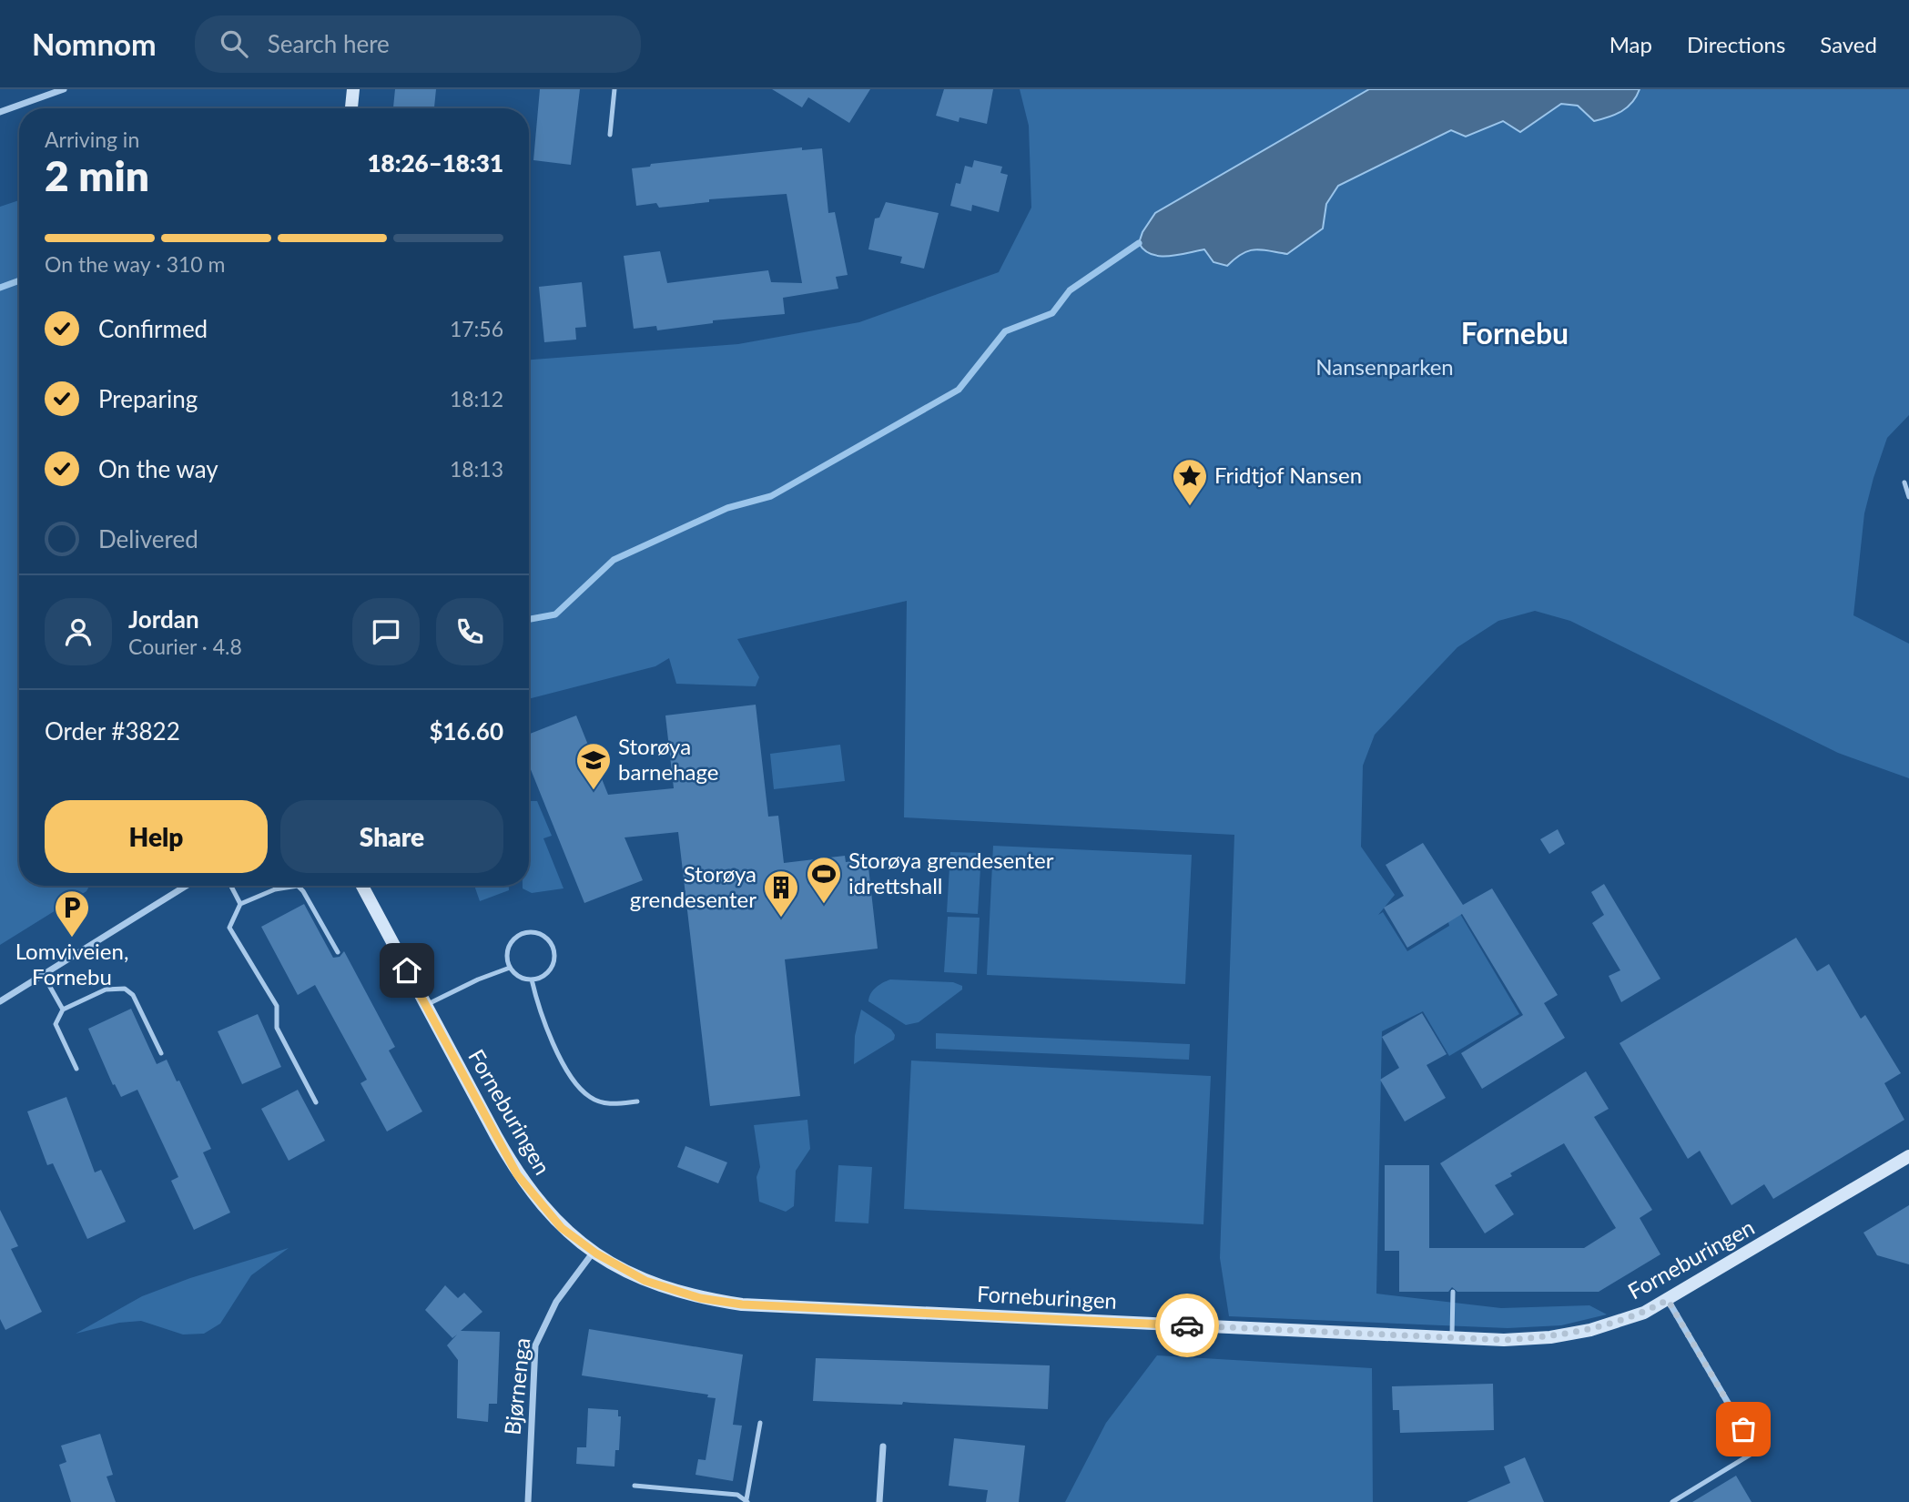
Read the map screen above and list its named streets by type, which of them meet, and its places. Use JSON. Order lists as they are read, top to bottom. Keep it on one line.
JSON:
{"streets":{"street":["Forneburingen","Bjørnenga"]},"crossings":[["Forneburingen","Bjørnenga"]],"districts":["Fornebu"],"parks":["Nansenparken"],"places":{"place":["Fridtjof Nansen"],"school or university":["Storøya barnehage"],"sports":["Storøya grendesenter idrettshall"],"building":["Storøya grendesenter"],"parking":["Lomviveien, Fornebu"]},"page":{"header":"Nomnom","search":"Search here","nav":["Map","Directions","Saved"],"heading":["2 min","Arriving in","18:26–18:31"],"panel":["Jordan","Courier · 4.8","Order #3822","$16.60"],"bar":"On the way · 310 m","list":[["Confirmed","17:56"],["Preparing","18:12"],["On the way","18:13"],"Delivered"],"buttons":["Help","Share"]}}
